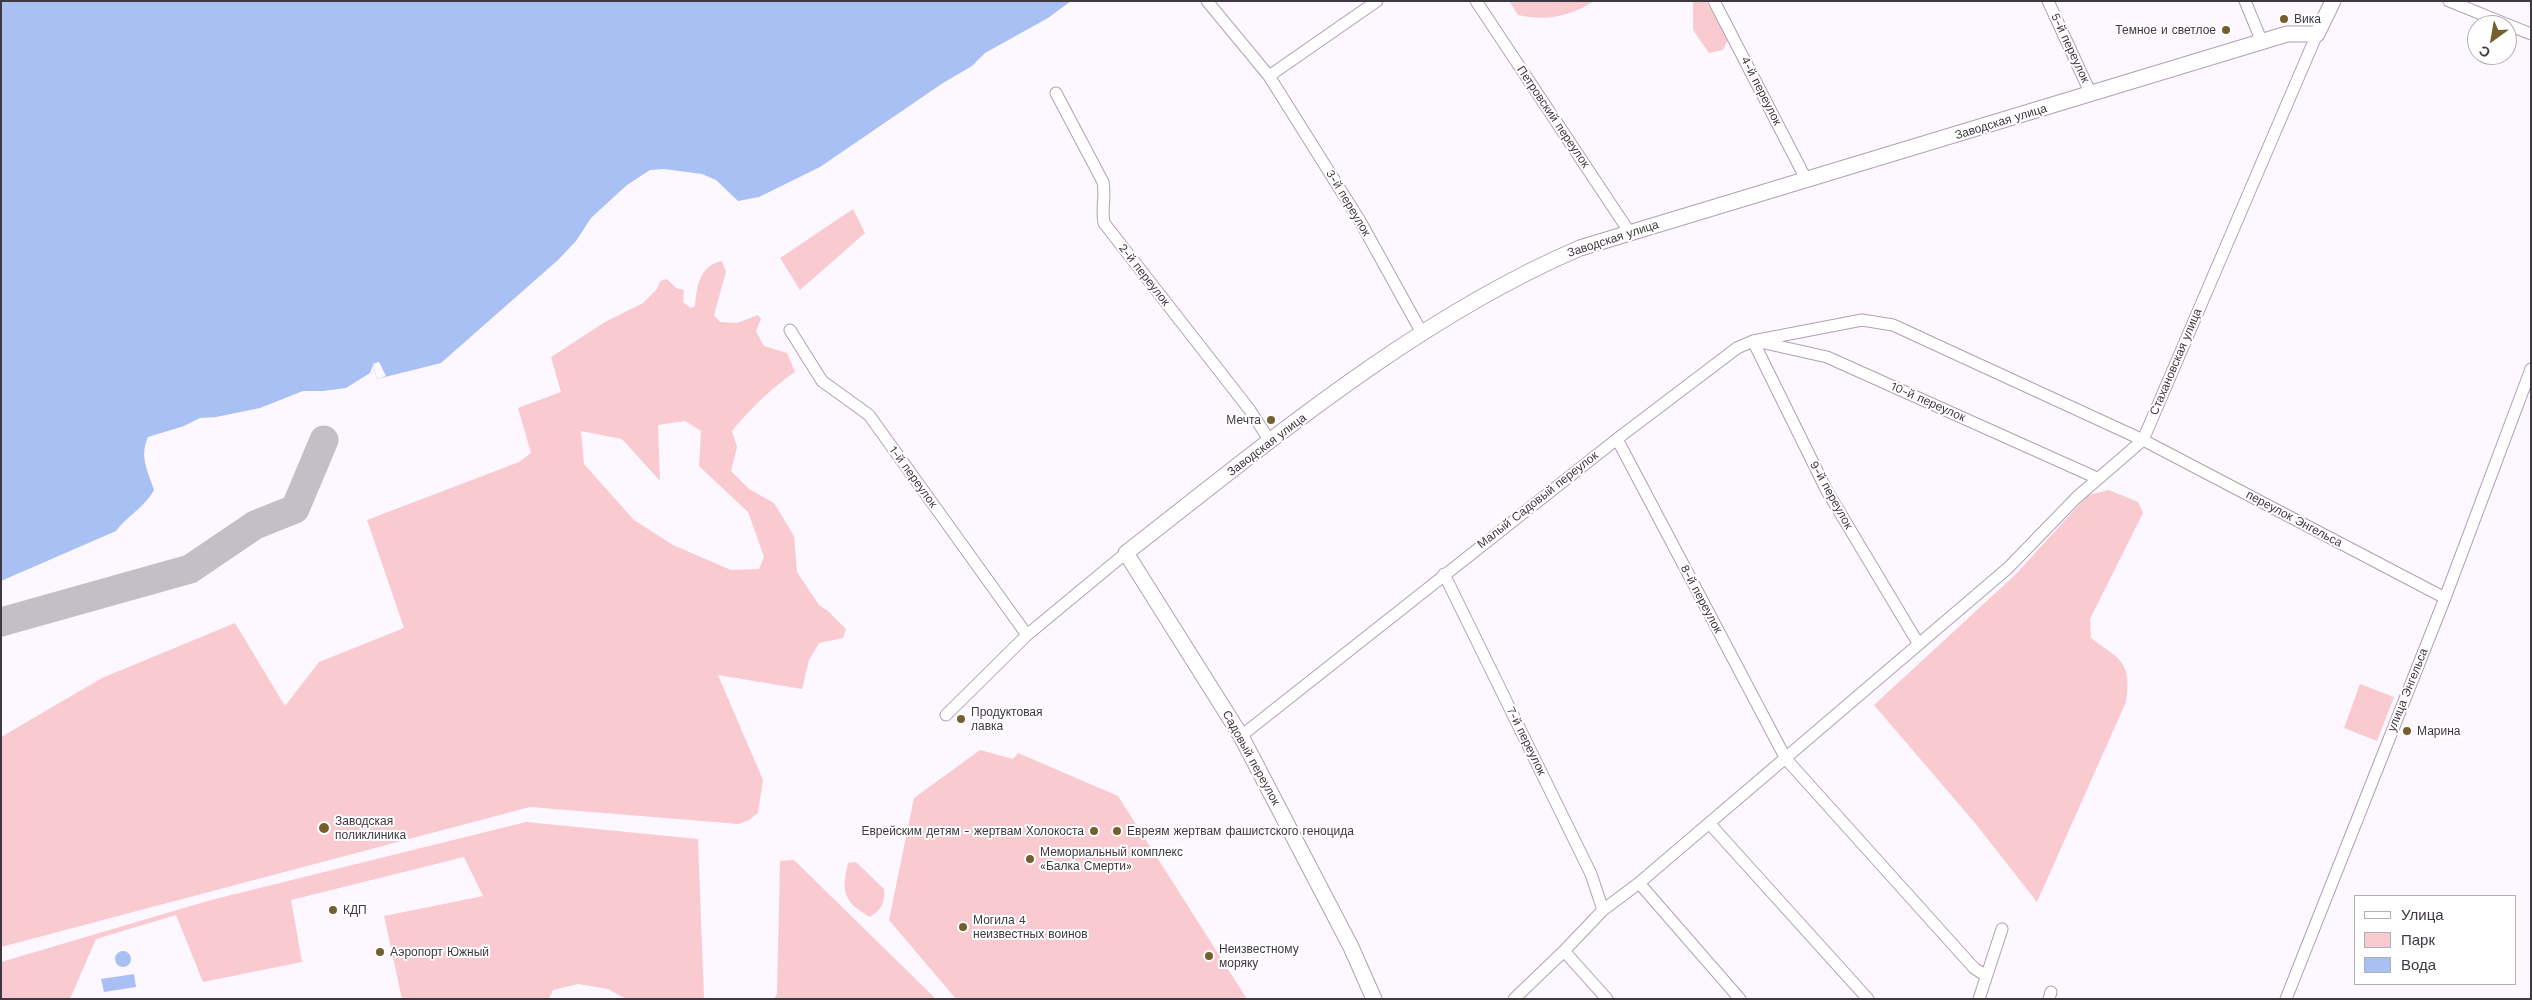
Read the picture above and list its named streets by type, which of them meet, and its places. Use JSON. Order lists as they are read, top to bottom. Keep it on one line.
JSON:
{"streets":{"street":["5-й переулок","4-й переулок","Петровский переулок","Заводская улица","3-й переулок","2-й переулок","Стахановская улица","10-й переулок","1-й переулок","9-й переулок","Малый Садовый переулок","переулок Энгельса","8-й переулок","улица Энгельса","7-й переулок","Садовый переулок"]},"crossings":[["5-й переулок","Заводская улица"],["4-й переулок","Заводская улица"],["Петровский переулок","Заводская улица"],["Заводская улица","3-й переулок"],["Заводская улица","2-й переулок"],["Заводская улица","Стахановская улица"],["Заводская улица","1-й переулок"],["Заводская улица","Садовый переулок"],["Стахановская улица","Малый Садовый переулок"],["Стахановская улица","переулок Энгельса"],["10-й переулок","9-й переулок"],["10-й переулок","Малый Садовый переулок"],["9-й переулок","Малый Садовый переулок"],["Малый Садовый переулок","переулок Энгельса"],["Малый Садовый переулок","8-й переулок"],["Малый Садовый переулок","7-й переулок"],["Малый Садовый переулок","Садовый переулок"],["переулок Энгельса","улица Энгельса"]],"places":["Вика","Темное и светлое","Мечта","Продуктовая лавка","Марина","Заводская поликлиника","Еврейским детям - жертвам Холокоста","Евреям жертвам фашистского геноцида","Мемориальный комплекс «Балка Смерти»","КДП","Могила 4 неизвестных воинов","Аэропорт Южный","Неизвестному моряку"],"legend":["Улица","Парк","Вода"],"north":"bottom left"}
